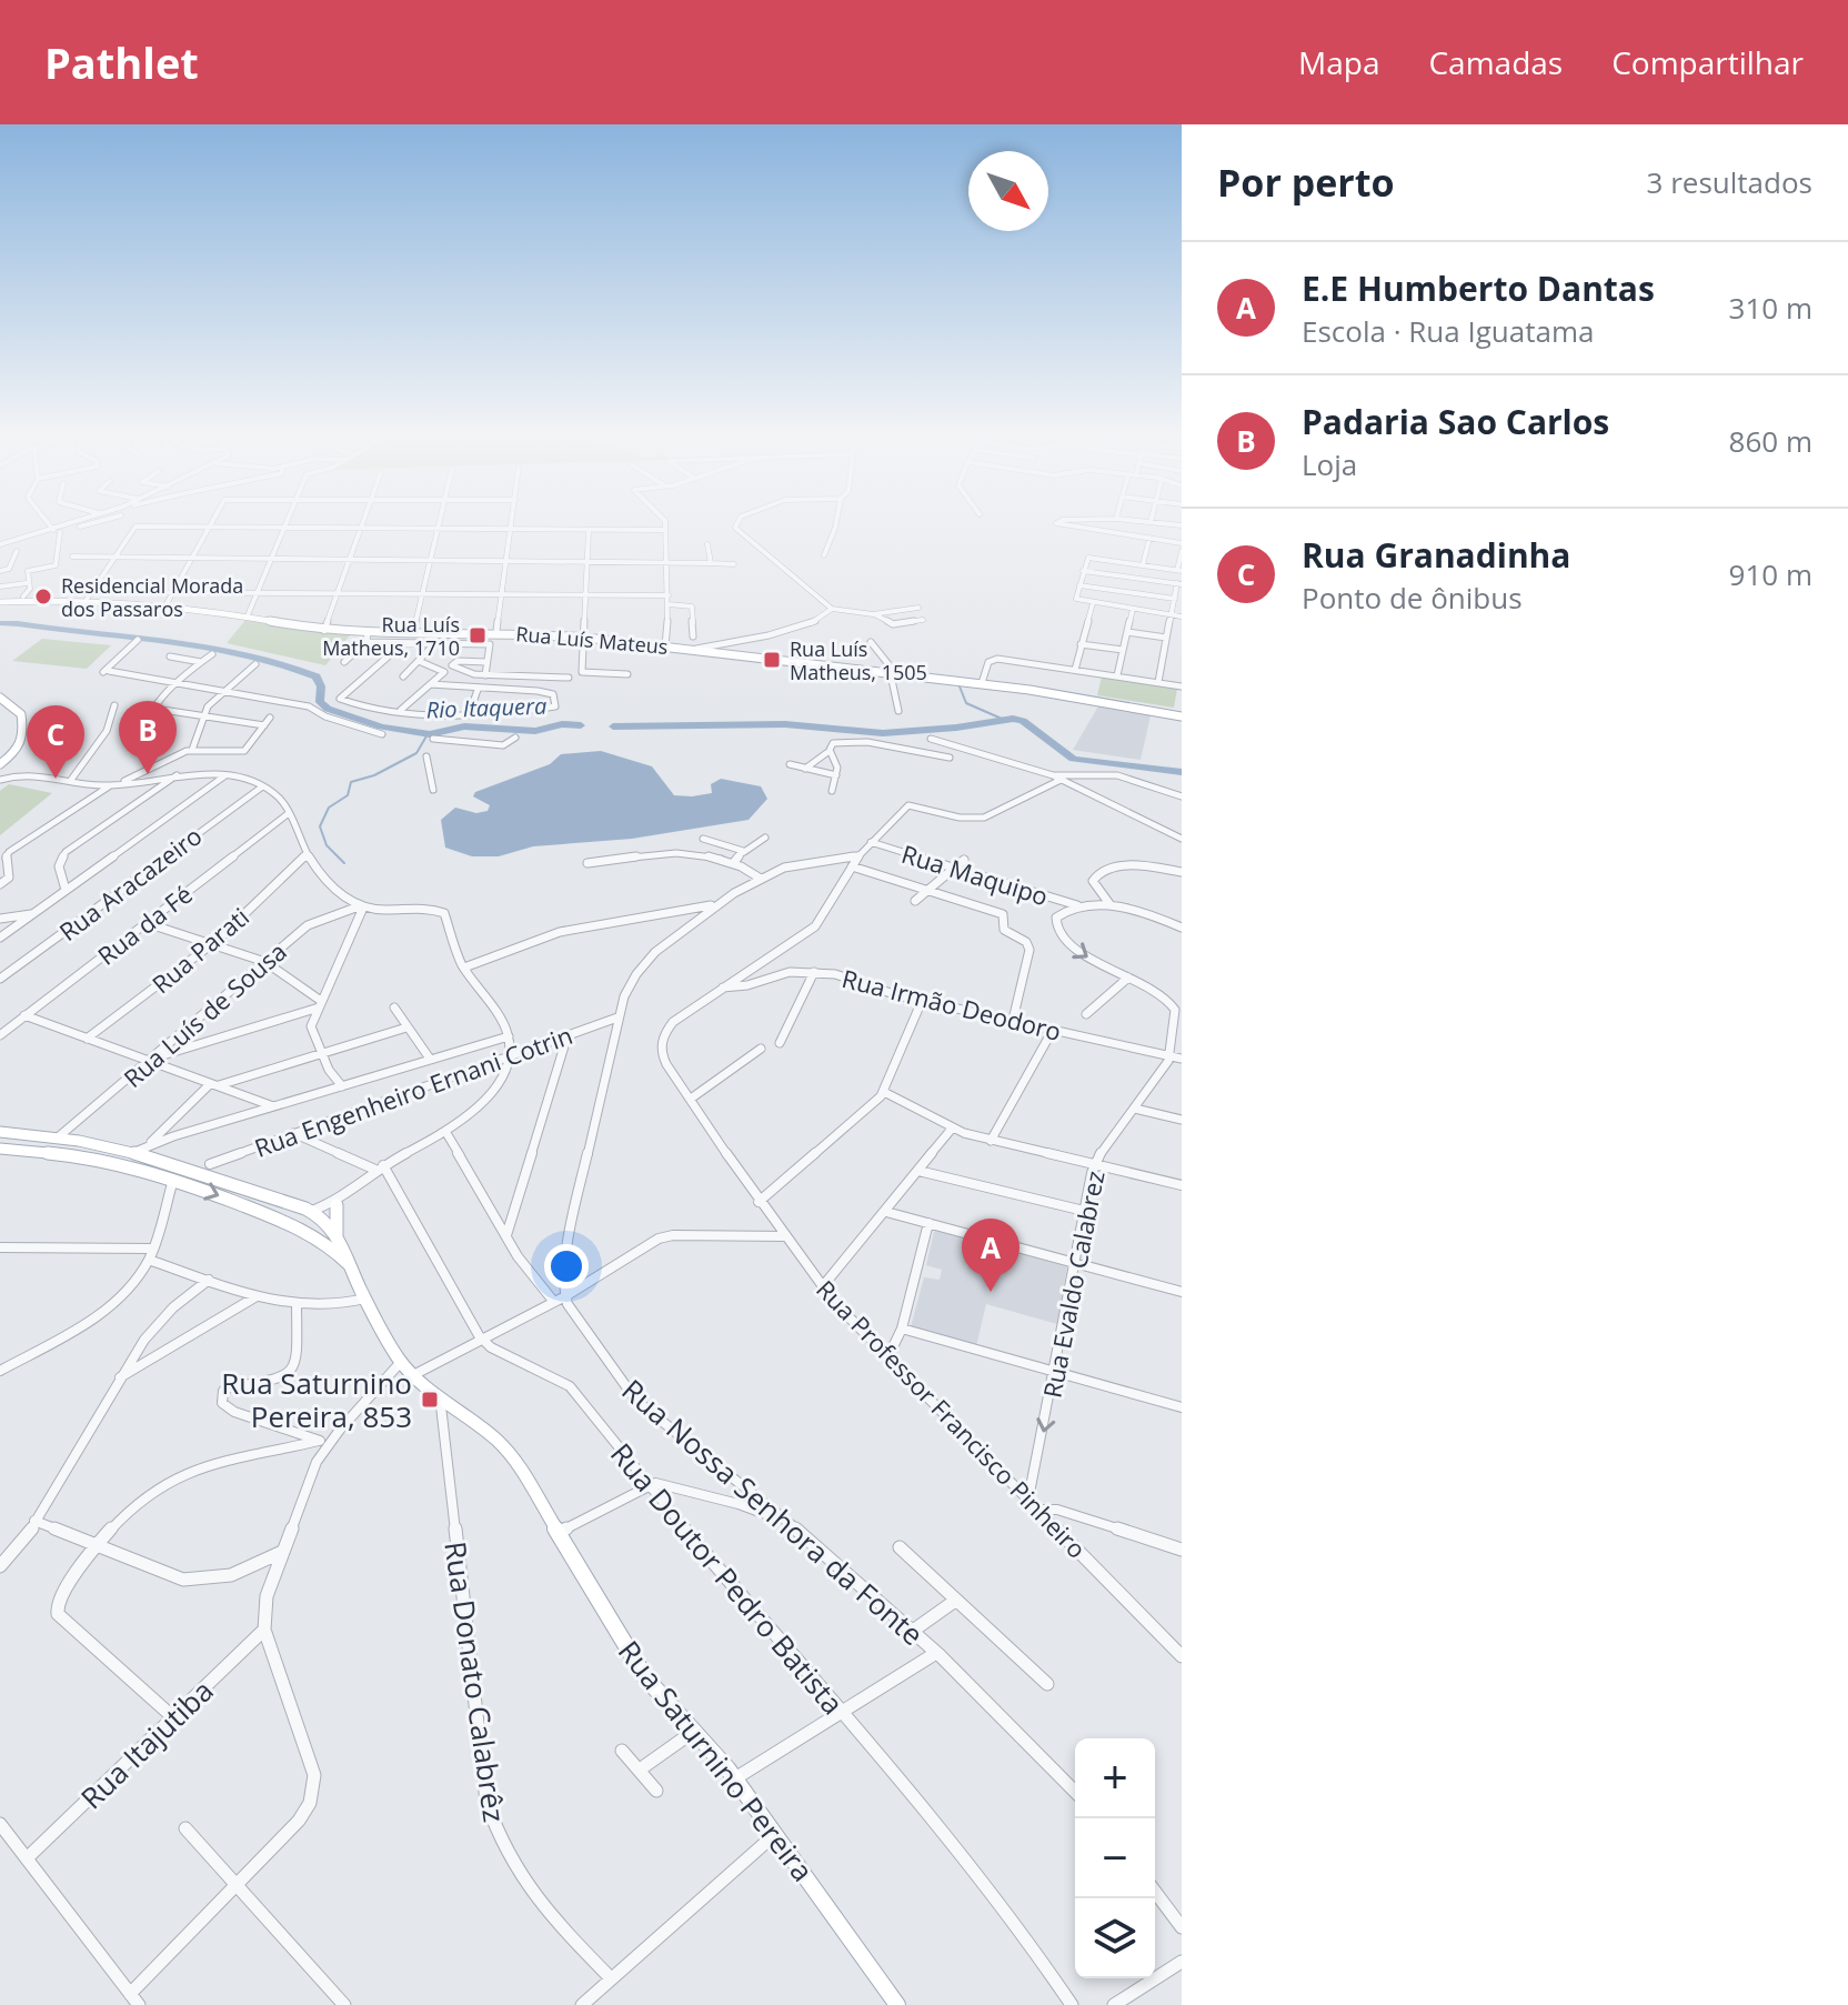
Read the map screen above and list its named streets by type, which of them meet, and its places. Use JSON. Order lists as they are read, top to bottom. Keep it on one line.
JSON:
{"streets":{"main road":["Rua Luís Mateus","Rua Saturnino Pereira"],"street":["Rua Maquipo","Rua Aracazeiro","Rua da Fé","Rua Parati","Rua Irmão Deodoro","Rua Luís de Sousa","Rua Engenheiro Ernani Cotrin","Rua Evaldo Calabrez","Rua Professor Francisco Pinheiro","Rua Nossa Senhora da Fonte","Rua Doutor Pedro Batista","Rua Donato Calabrêz","Rua Itajutiba"]},"crossings":[["Rua Maquipo","Rua Evaldo Calabrez"],["Rua Maquipo","Rua Professor Francisco Pinheiro"],["Rua Irmão Deodoro","Rua Evaldo Calabrez"],["Rua Irmão Deodoro","Rua Professor Francisco Pinheiro"],["Rua Evaldo Calabrez","Rua Professor Francisco Pinheiro"],["Rua Donato Calabrêz","Rua Saturnino Pereira"]],"water":["Rio Itaquera"],"places":{"other":["Residencial Morada dos Passaros"],"transit":["Rua Luís Matheus, 1710","Rua Luís Matheus, 1505","Rua Saturnino Pereira, 853"]},"north":"bottom right","page":{"header":"Pathlet","nav":["Mapa","Camadas","Compartilhar"],"heading":["Por perto","3 resultados"],"list":[{"mark":"A","name":"E.E Humberto Dantas","note":"Escola · Rua Iguatama","value":"310 m"},{"mark":"B","name":"Padaria Sao Carlos","note":"Loja","value":"860 m"},{"mark":"C","name":"Rua Granadinha","note":"Ponto de ônibus","value":"910 m"}],"pins":["B","C","A"],"map_buttons":["+","−"]}}
